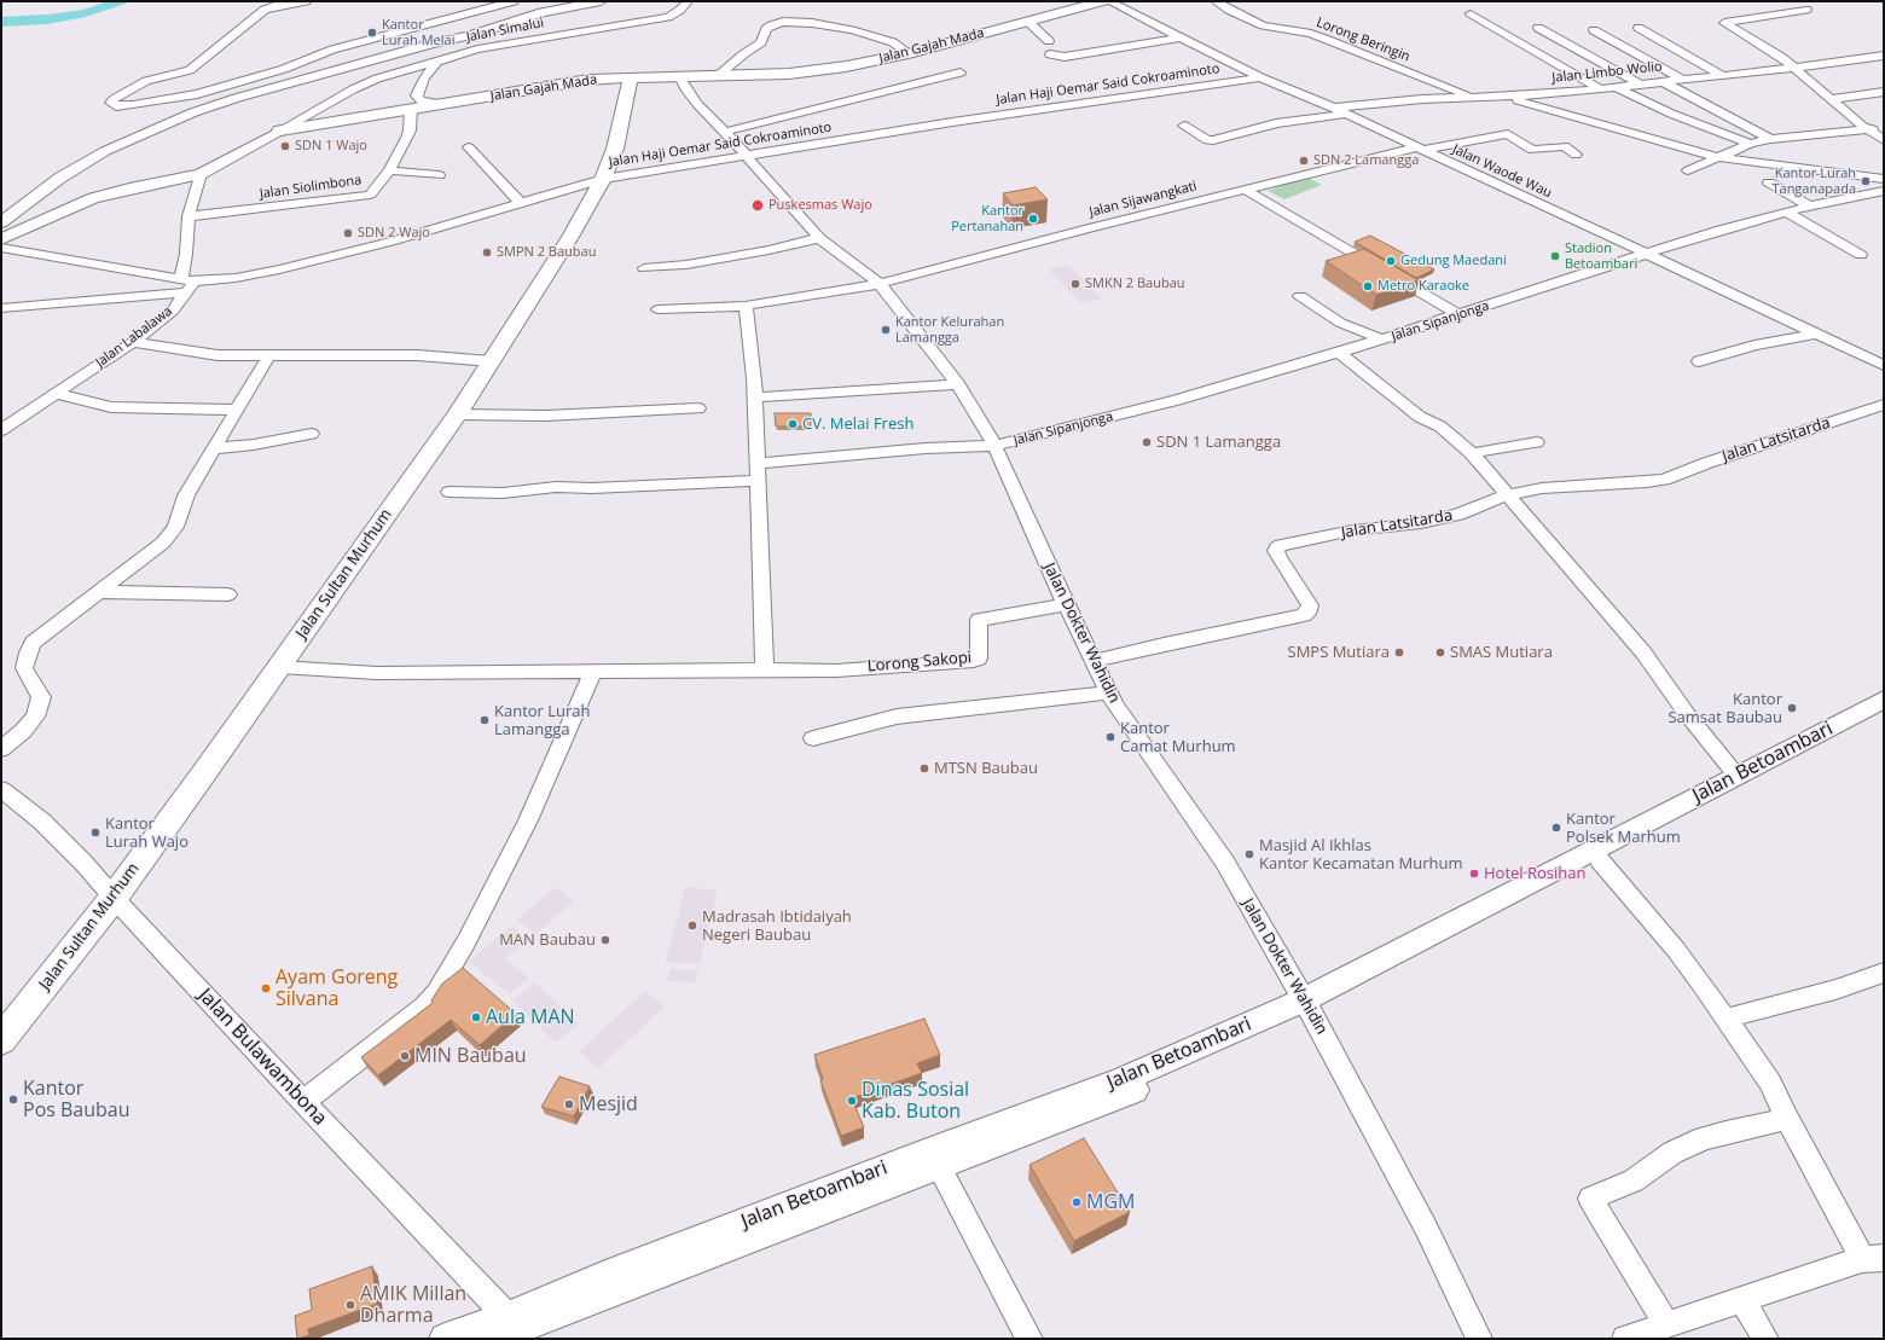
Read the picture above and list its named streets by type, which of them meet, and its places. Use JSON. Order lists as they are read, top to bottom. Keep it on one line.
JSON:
{"streets":{"highway":["Jalan Gajah Mada","Jalan Sultan Murhum"],"main road":["Jalan Betoambari"],"street":["Jalan Simalui","Lorong Beringin","Jalan Limbo Wolio","Jalan Haji Oemar Said Cokroaminoto","Jalan Waode Wau","Jalan Siolimbona","Jalan Sijawangkati","Jalan Sipanjonga","Jalan Labalawa","Jalan Latsitarda","Jalan Dokter Wahidin","Lorong Sakopi","Jalan Bulawambona"]},"crossings":[["Jalan Simalui","Jalan Gajah Mada"],["Lorong Beringin","Jalan Limbo Wolio"],["Jalan Gajah Mada","Jalan Siolimbona"],["Jalan Gajah Mada","Jalan Sultan Murhum"],["Jalan Gajah Mada","Jalan Dokter Wahidin"],["Jalan Limbo Wolio","Jalan Waode Wau"],["Jalan Haji Oemar Said Cokroaminoto","Jalan Waode Wau"],["Jalan Haji Oemar Said Cokroaminoto","Jalan Labalawa"],["Jalan Haji Oemar Said Cokroaminoto","Jalan Sultan Murhum"],["Jalan Haji Oemar Said Cokroaminoto","Jalan Dokter Wahidin"],["Jalan Waode Wau","Jalan Sijawangkati"],["Jalan Waode Wau","Jalan Sipanjonga"],["Jalan Sijawangkati","Jalan Dokter Wahidin"],["Jalan Sipanjonga","Jalan Dokter Wahidin"],["Jalan Latsitarda","Jalan Dokter Wahidin"],["Jalan Sultan Murhum","Jalan Bulawambona"],["Jalan Dokter Wahidin","Lorong Sakopi"],["Jalan Dokter Wahidin","Jalan Betoambari"],["Jalan Betoambari","Jalan Bulawambona"]],"places":["Kantor Lurah Melai","SDN 1 Wajo","SDN 2 Lamangga","Kantor Lurah Tanganapada","Puskesmas Wajo","Kantor Pertanahan","SDN 2 Wajo","SMPN 2 Baubau","Stadion Betoambari","Gedung Maedani","SMKN 2 Baubau","Metro Karaoke","Kantor Kelurahan Lamangga","CV. Melai Fresh","SDN 1 Lamangga","SMPS Mutiara","SMAS Mutiara","Kantor Samsat Baubau","Kantor Lurah Lamangga","Kantor Camat Murhum","MTSN Baubau","Kantor Polsek Marhum","Kantor Lurah Wajo","Masjid Al Ikhlas Kantor Kecamatan Murhum","Hotel Rosihan","Madrasah Ibtidaiyah Negeri Baubau","MAN Baubau","Ayam Goreng Silvana","Aula MAN","MIN Baubau","Kantor Pos Baubau","Dinas Sosial Kab. Buton","Mesjid","MGM","AMIK Millan Dharma"]}
